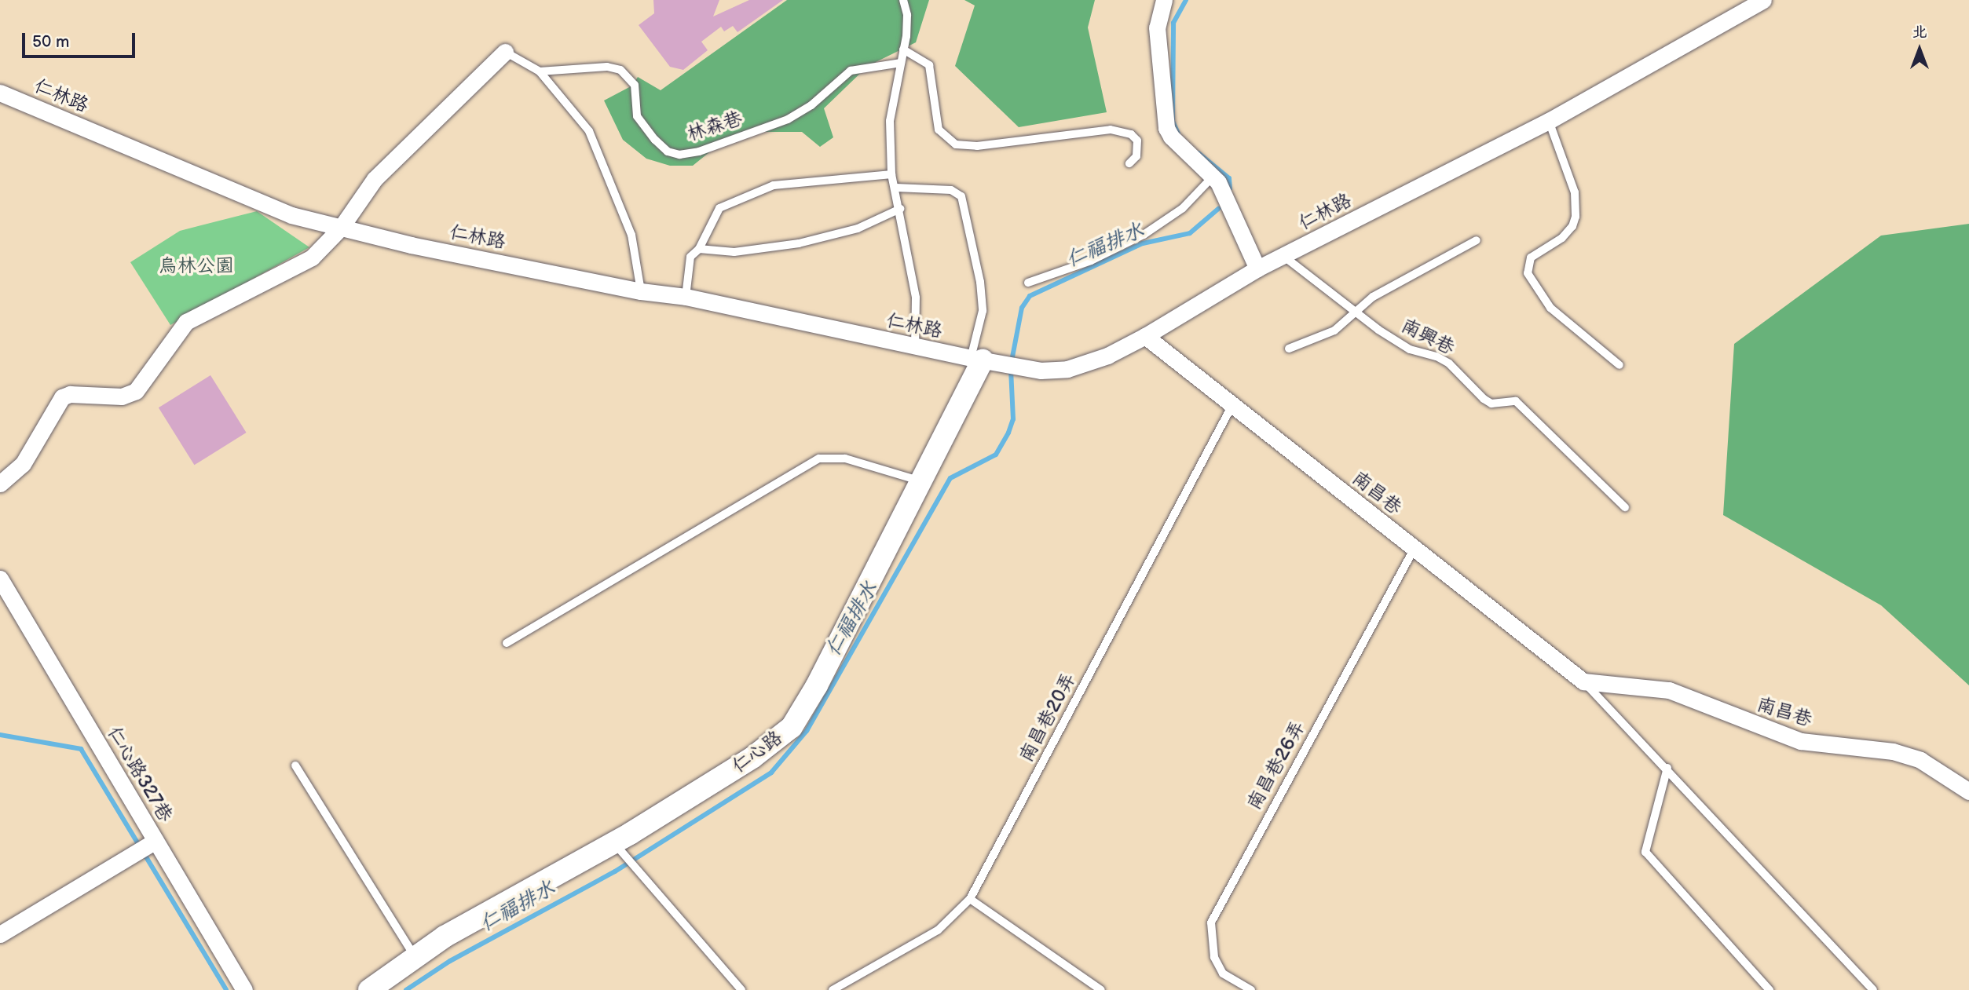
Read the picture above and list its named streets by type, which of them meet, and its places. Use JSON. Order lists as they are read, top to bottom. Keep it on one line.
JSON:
{"streets":{"street":["仁林路","南昌巷","仁心路","仁心路327巷"],"lane":["林森巷","南興巷","南昌巷20弄","南昌巷26弄"]},"crossings":[["仁林路","南興巷"],["仁林路","南昌巷"],["仁林路","仁心路"],["南昌巷","南昌巷20弄"],["南昌巷","南昌巷26弄"]],"water":["仁福排水"],"parks":["烏林公園"],"scale_bar":"50 m","north":"top"}
